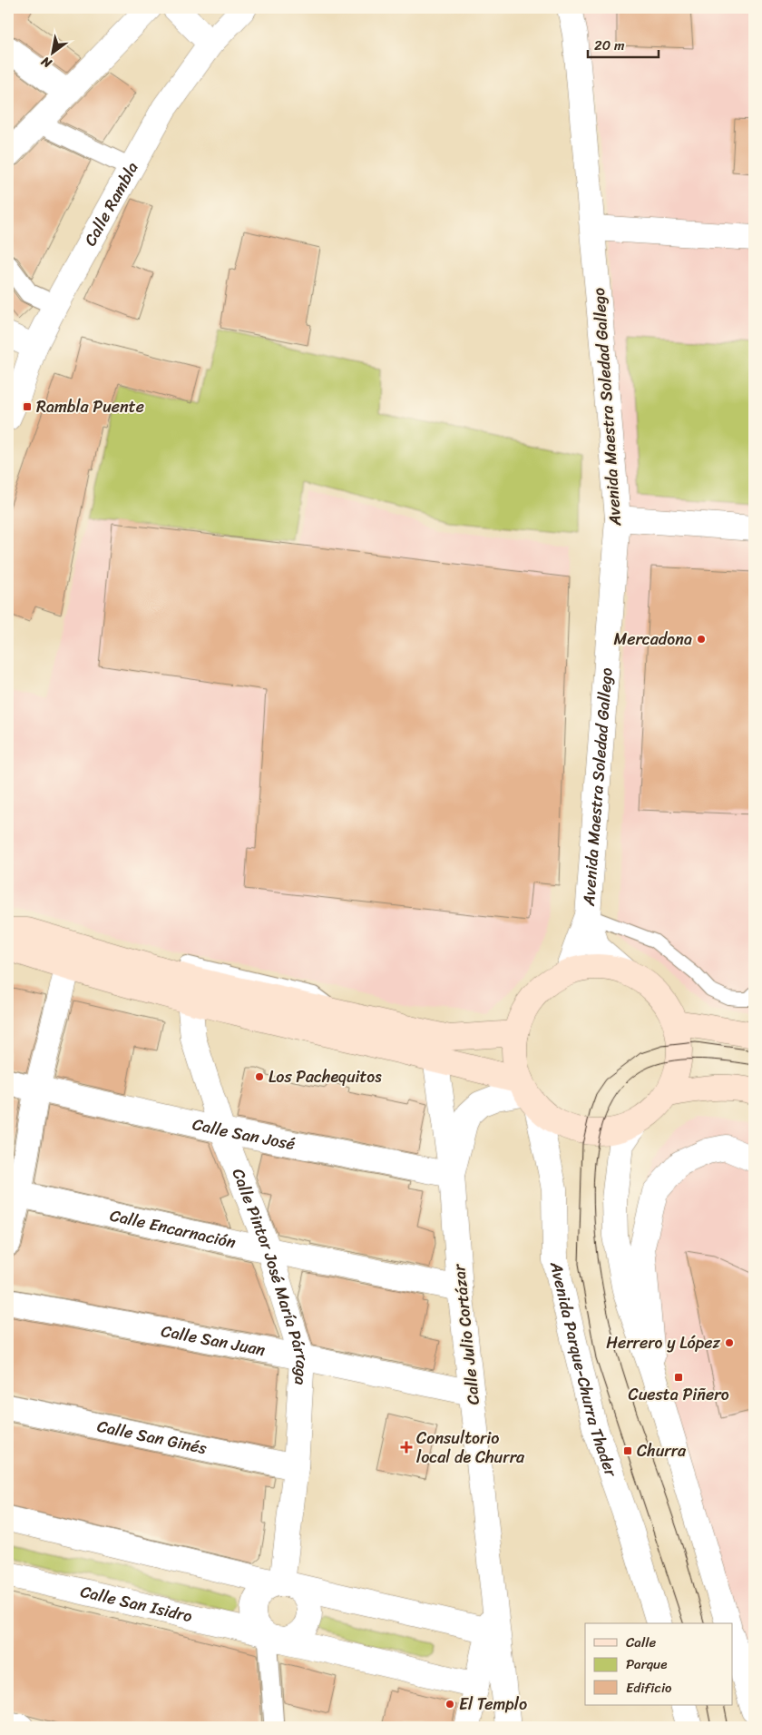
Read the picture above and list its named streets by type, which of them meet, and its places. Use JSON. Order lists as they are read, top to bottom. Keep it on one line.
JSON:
{"streets":{"street":["Calle Rambla","Avenida Maestra Soledad Gallego","Calle San José","Calle Encarnación","Calle Pintor José María Párraga","Calle Julio Cortázar","Calle San Juan","Avenida Parque-Churra Thader","Calle San Ginés","Calle San Isidro"]},"crossings":[["Calle San José","Calle Pintor José María Párraga"],["Calle San José","Calle Julio Cortázar"],["Calle Encarnación","Calle Pintor José María Párraga"],["Calle Encarnación","Calle Julio Cortázar"],["Calle Pintor José María Párraga","Calle San Juan"],["Calle Pintor José María Párraga","Calle San Ginés"],["Calle Pintor José María Párraga","Calle San Isidro"],["Calle Julio Cortázar","Calle San Juan"],["Calle Julio Cortázar","Avenida Parque-Churra Thader"]],"places":{"transit":["Rambla Puente","Cuesta Piñero","Churra"],"other":["Mercadona","Los Pachequitos","Herrero y López","El Templo"],"health":["Consultorio local de Churra"]},"legend":["Calle","Parque","Edificio"],"scale_bar":"20 m","north":"bottom left"}
